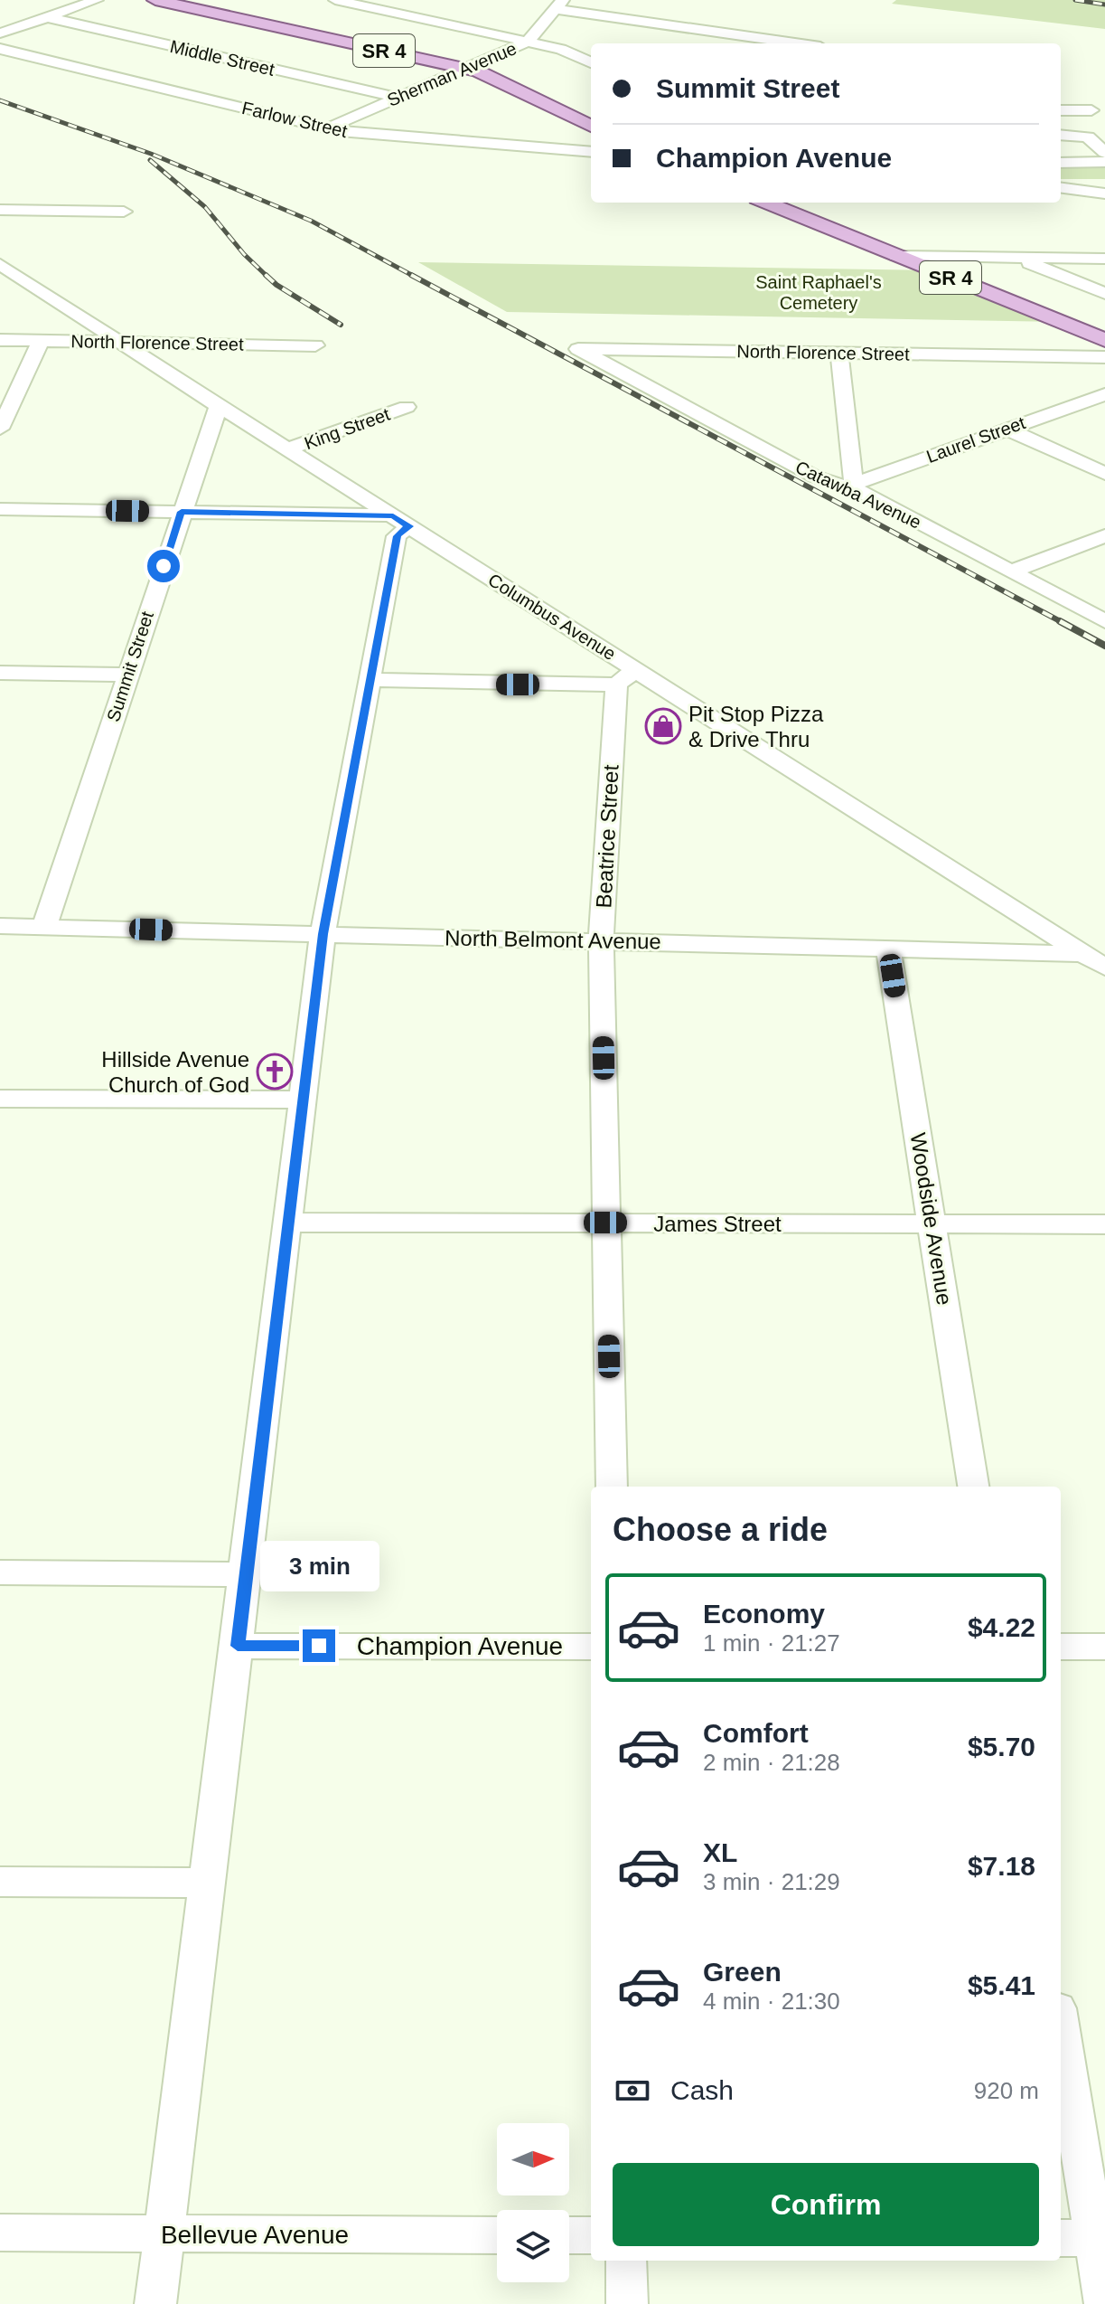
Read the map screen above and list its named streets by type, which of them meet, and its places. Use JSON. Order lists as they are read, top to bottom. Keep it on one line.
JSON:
{"streets":{"main road":["SR 4"],"street":["Middle Street","Sherman Avenue","Farlow Street","North Florence Street","King Street","Laurel Street","Catawba Avenue","Columbus Avenue","Summit Street","Beatrice Street","North Belmont Avenue","Woodside Avenue","James Street","Champion Avenue","Bellevue Avenue"]},"crossings":[["SR 4","Sherman Avenue"],["Middle Street","Sherman Avenue"],["Sherman Avenue","Farlow Street"],["North Florence Street","Catawba Avenue"],["North Florence Street","Columbus Avenue"],["King Street","Columbus Avenue"],["Laurel Street","Catawba Avenue"],["Columbus Avenue","Summit Street"],["Columbus Avenue","Beatrice Street"],["Columbus Avenue","North Belmont Avenue"],["Summit Street","North Belmont Avenue"],["Beatrice Street","North Belmont Avenue"],["Beatrice Street","James Street"],["North Belmont Avenue","Woodside Avenue"],["Woodside Avenue","James Street"]],"parks":["Saint Raphael's Cemetery"],"places":{"shop":["Pit Stop Pizza & Drive Thru"],"church":["Hillside Avenue Church of God"]},"north":"right","page":{"banner":["Summit Street","Champion Avenue"],"heading":"Choose a ride","bubble":"3 min","list":[{"name":"Economy","note":"1 min · 21:27","value":"$4.22"},{"name":"Comfort","note":"2 min · 21:28","value":"$5.70"},{"name":"XL","note":"3 min · 21:29","value":"$7.18"},{"name":"Green","note":"4 min · 21:30","value":"$5.41"}],"pay":["Cash","920 m"],"buttons":"Confirm"}}
